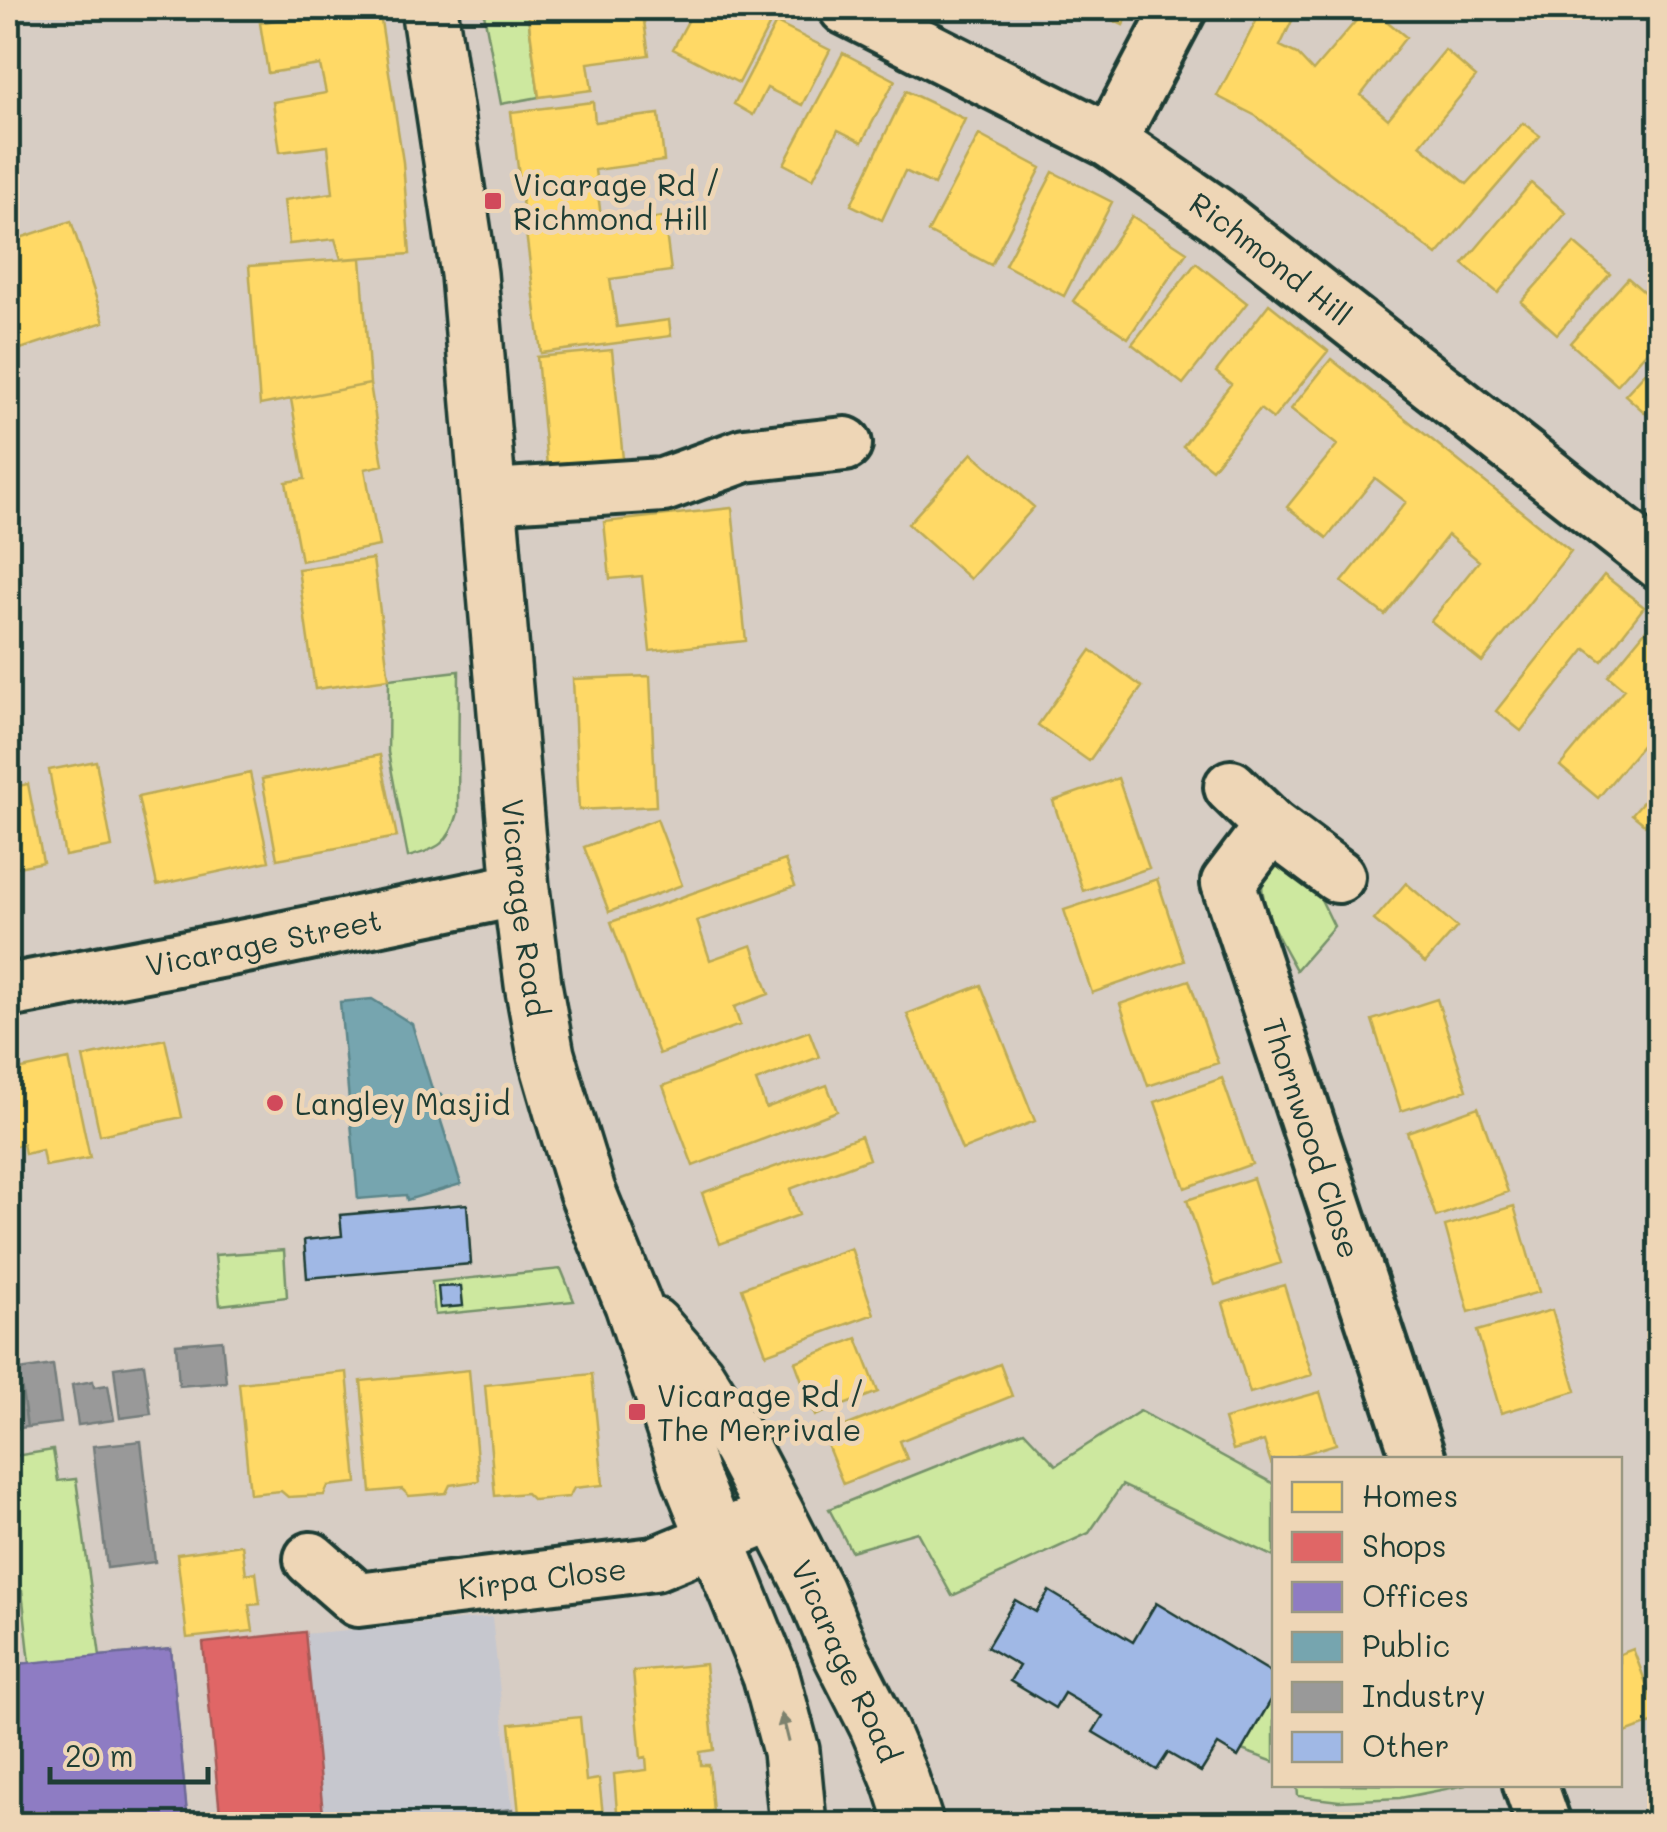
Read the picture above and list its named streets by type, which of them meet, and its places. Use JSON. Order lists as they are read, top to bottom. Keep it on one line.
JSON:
{"streets":{"main road":["Vicarage Road"],"street":["Richmond Hill","Vicarage Street","Thornwood Close","Kirpa Close"]},"crossings":[["Vicarage Road","Vicarage Street"],["Vicarage Road","Kirpa Close"]],"places":{"transit":["Vicarage Rd / Richmond Hill","Vicarage Rd / The Merrivale"],"other":["Langley Masjid"]},"legend":["Homes","Shops","Offices","Public","Industry","Other"],"scale_bar":"20 m"}
